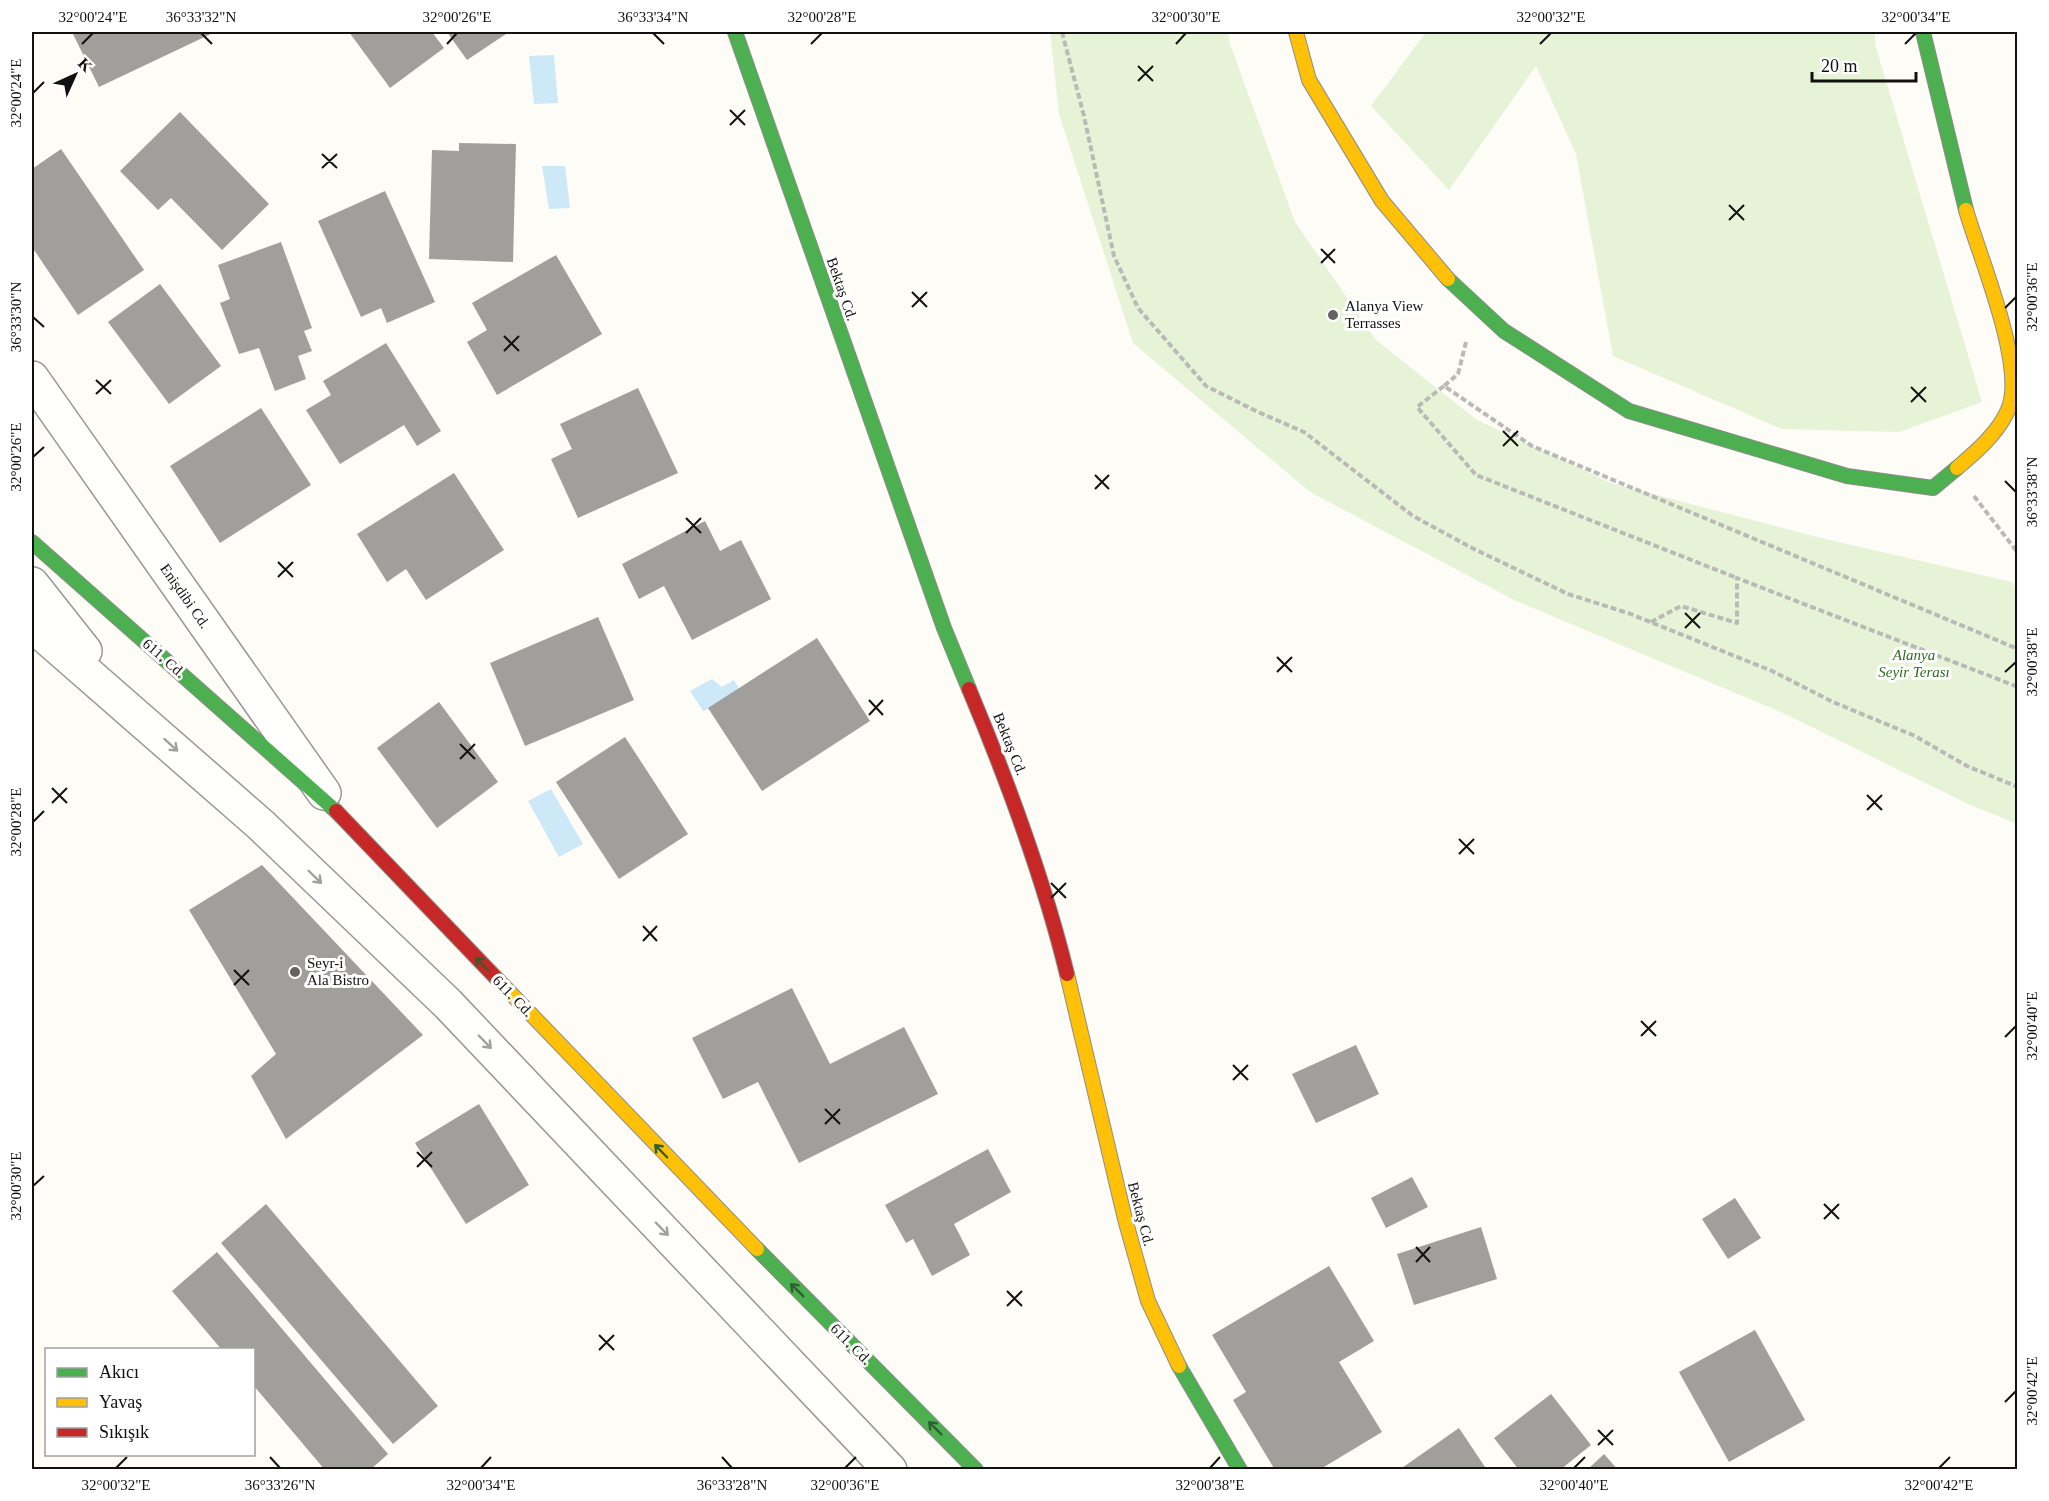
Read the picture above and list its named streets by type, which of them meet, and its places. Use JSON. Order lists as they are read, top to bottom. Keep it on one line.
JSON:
{"streets":{"street":["Bektaş Cd.","Enişdibi Cd.","611. Cd."]},"crossings":[["Enişdibi Cd.","611. Cd."]],"parks":["Alanya Seyir Terası"],"places":["Alanya View Terrasses","Seyr-i Ala Bistro"],"legend":["Akıcı","Yavaş","Sıkışık"],"scale_bar":"20 m","north":"top right","coordinates":["32°00'24\"E","36°33'32\"N","32°00'26\"E","36°33'34\"N","32°00'28\"E","32°00'30\"E","32°00'32\"E","32°00'34\"E","32°00'36\"E","36°33'30\"N","36°33'38\"N","32°00'38\"E","32°00'40\"E","32°00'42\"E","36°33'26\"N","36°33'28\"N"]}
